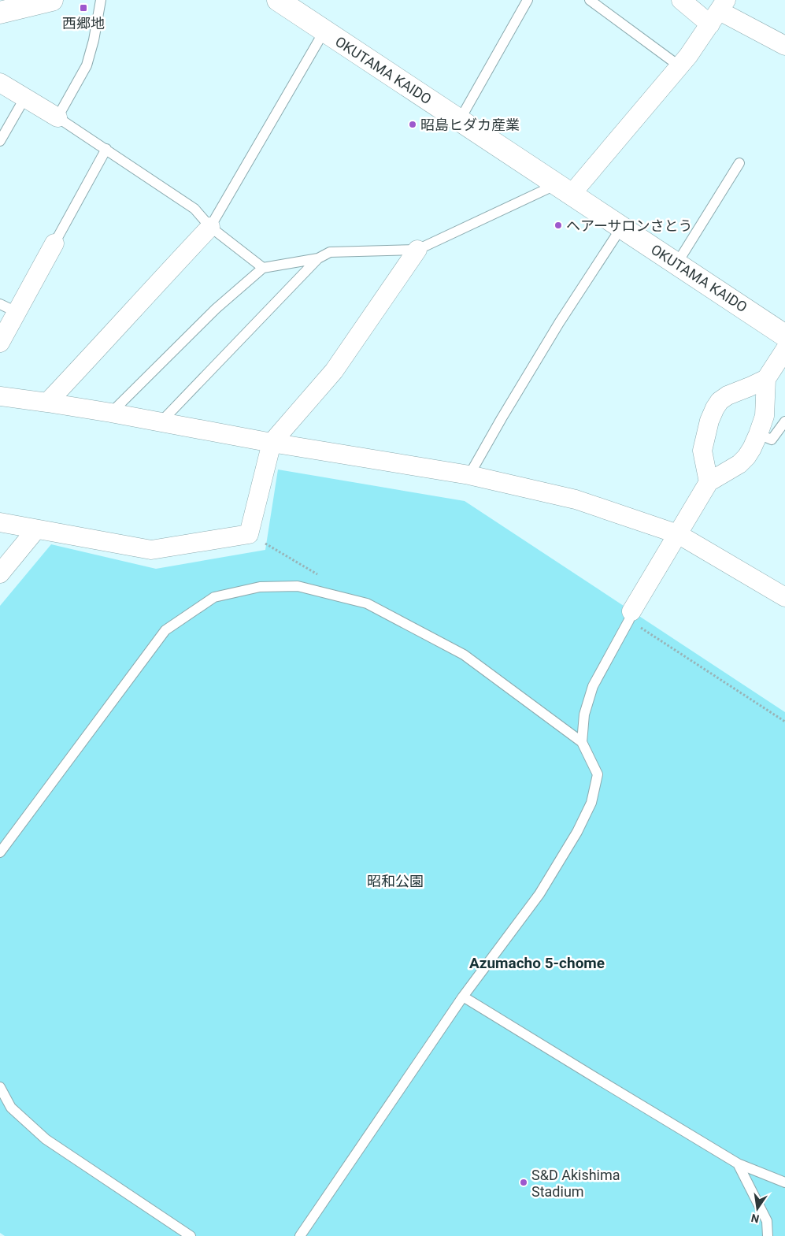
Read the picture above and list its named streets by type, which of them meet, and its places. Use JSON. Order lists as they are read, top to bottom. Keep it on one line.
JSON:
{"streets":{"main road":["OKUTAMA KAIDO"]},"districts":["Azumacho 5-chome"],"parks":["昭和公園"],"places":{"transit":["西郷地"],"other":["昭島ヒダカ産業","ヘアーサロンさとう","S&D Akishima Stadium"]},"north":"bottom"}
